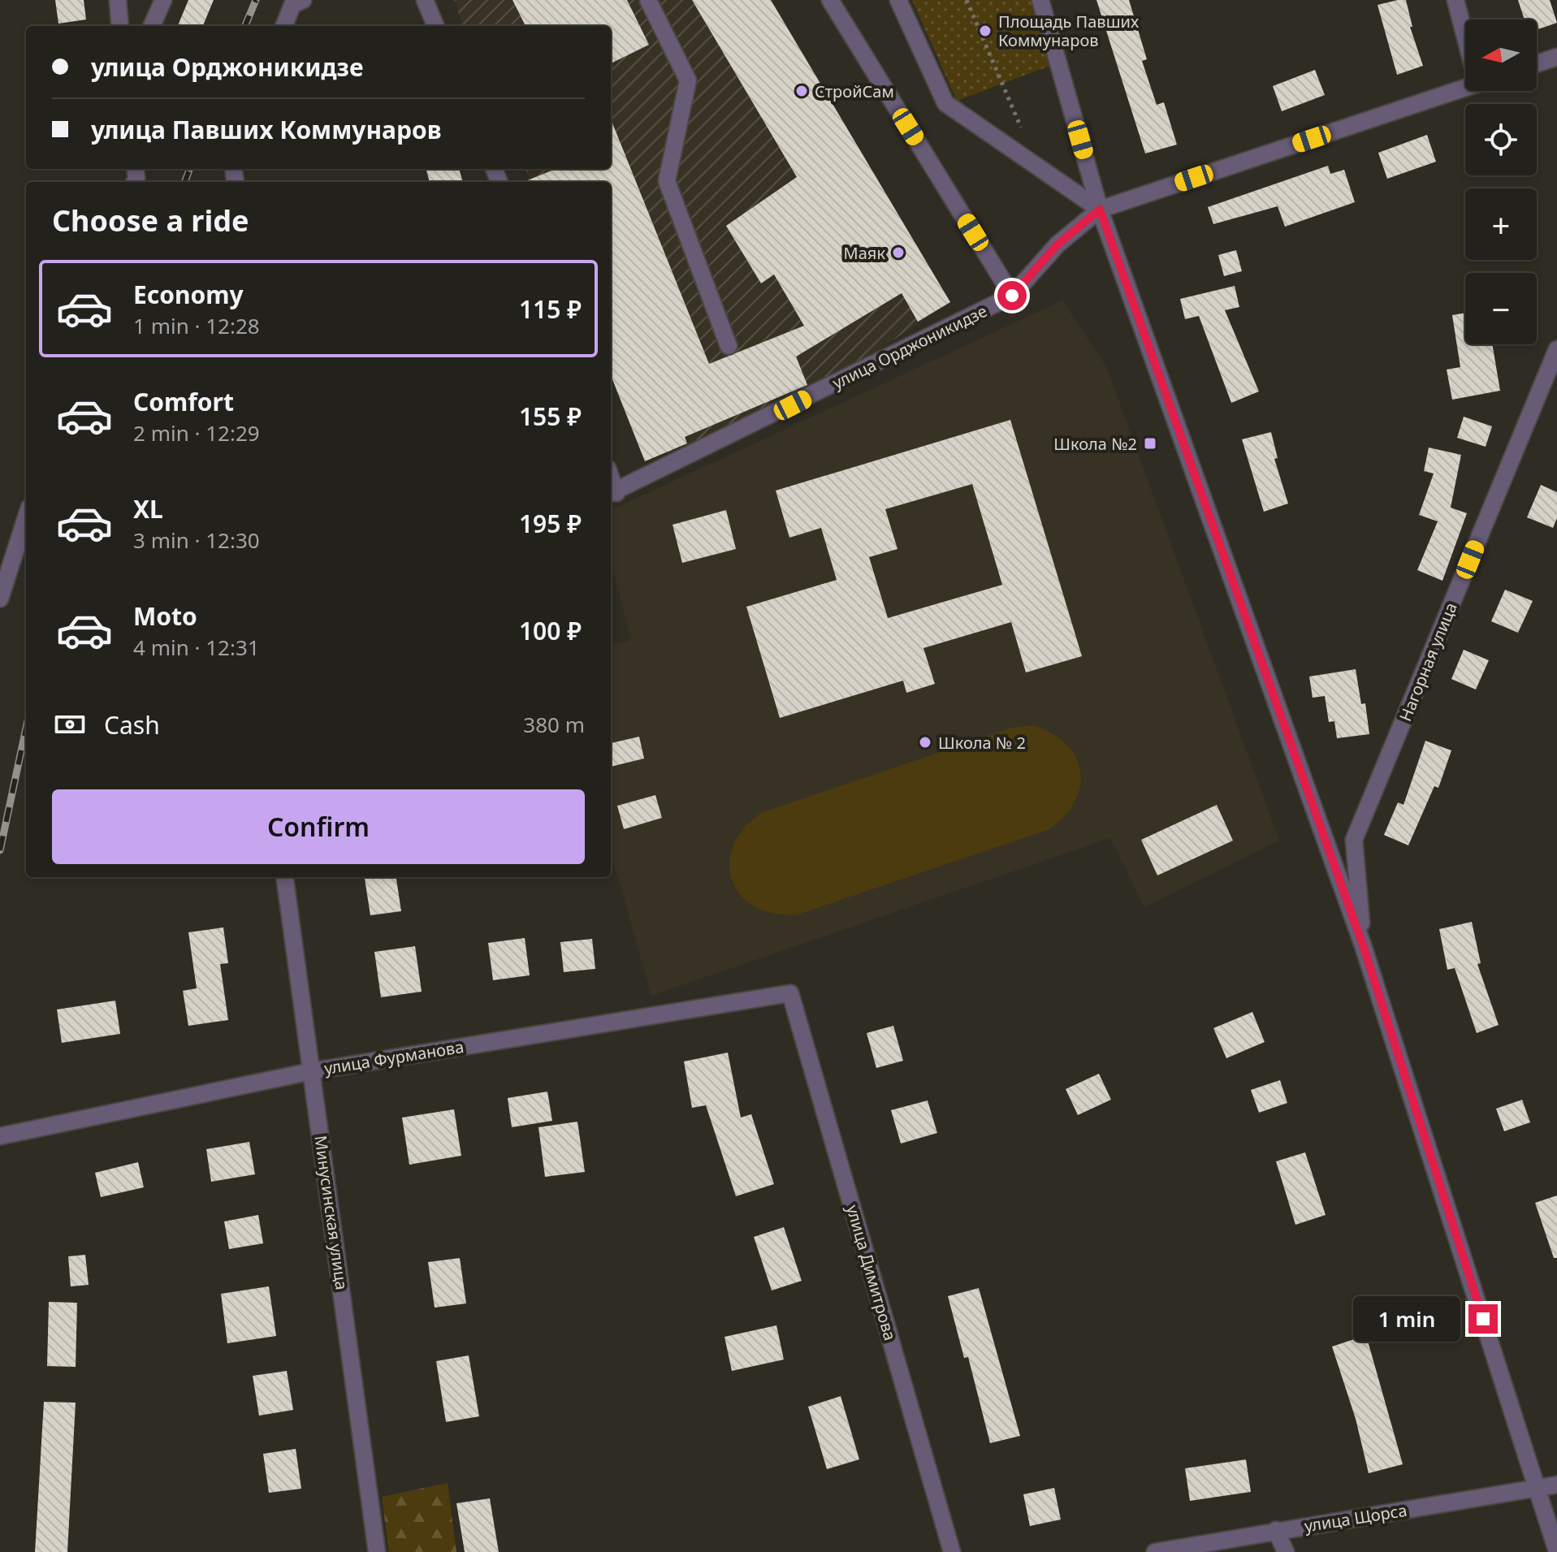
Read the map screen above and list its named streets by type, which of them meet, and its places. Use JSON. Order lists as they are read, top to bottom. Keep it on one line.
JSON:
{"streets":{"street":["улица Орджоникидзе","Нагорная улица","улица Фурманова","Минусинская улица","улица Димитрова","улица Щорса"]},"crossings":[["улица Фурманова","Минусинская улица"],["улица Фурманова","улица Димитрова"]],"places":{"other":["Площадь Павших Коммунаров","СтройСам","Маяк","Школа № 2"],"transit":["Школа №2"]},"north":"left","page":{"map_buttons":["+","−"],"banner":["улица Орджоникидзе","улица Павших Коммунаров"],"heading":"Choose a ride","list":[{"name":"Economy","note":"1 min · 12:28","value":"115 ₽"},{"name":"Comfort","note":"2 min · 12:29","value":"155 ₽"},{"name":"XL","note":"3 min · 12:30","value":"195 ₽"},{"name":"Moto","note":"4 min · 12:31","value":"100 ₽"}],"pay":["Cash","380 m"],"buttons":"Confirm","bubble":"1 min"}}
